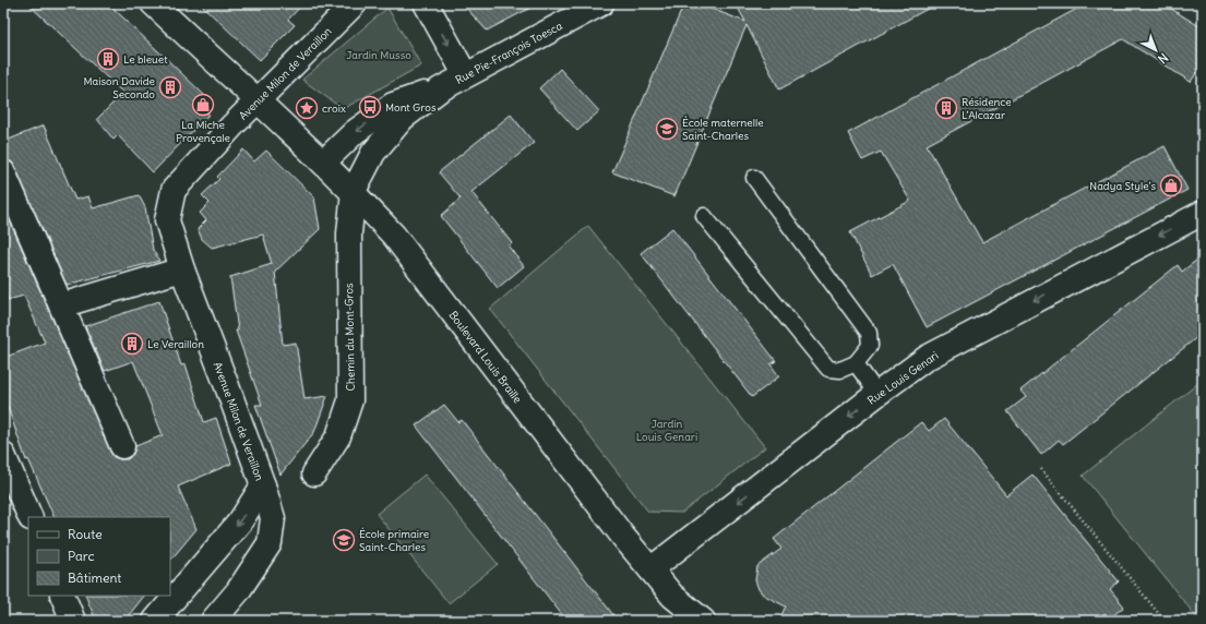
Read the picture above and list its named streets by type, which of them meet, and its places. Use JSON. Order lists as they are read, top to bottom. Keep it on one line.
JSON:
{"streets":{"street":["Rue Pie-François Toesca","Avenue Milon de Veraillon","Chemin du Mont-Gros","Boulevard Louis Braille","Rue Louis Genari"]},"crossings":[["Avenue Milon de Veraillon","Boulevard Louis Braille"],["Chemin du Mont-Gros","Boulevard Louis Braille"],["Boulevard Louis Braille","Rue Louis Genari"]],"one_way":["Rue Louis Genari"],"parks":["Jardin Musso","Jardin Louis Genari"],"places":{"building":["Le bleuet","Maison Davide Secondo","Résidence L'Alcazar","Le Veraillon"],"shop":["La Miche Provençale","Nadya Style's"],"bus stop":["Mont Gros"],"place":["croix"],"school or university":["École maternelle Saint-Charles","École primaire Saint-Charles"]},"legend":["Route","Parc","Bâtiment"],"north":"bottom right"}
